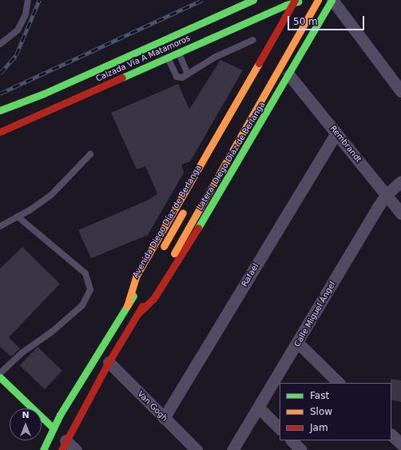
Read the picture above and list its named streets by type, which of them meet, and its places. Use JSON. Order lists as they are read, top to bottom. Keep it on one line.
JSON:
{"streets":{"street":["Calzada Vía A Matamoros","Rembrandt","Lateral Diego Díaz de Berlanga","Avenida Diego Díaz de Berlanga","Rafael","Calle Miguel Ángel","Van Gogh"]},"crossings":[["Rembrandt","Lateral Diego Díaz de Berlanga"],["Rembrandt","Rafael"],["Rembrandt","Calle Miguel Ángel"],["Rafael","Van Gogh"]],"legend":["Fast","Slow","Jam"],"scale_bar":"50 m","north":"top"}
